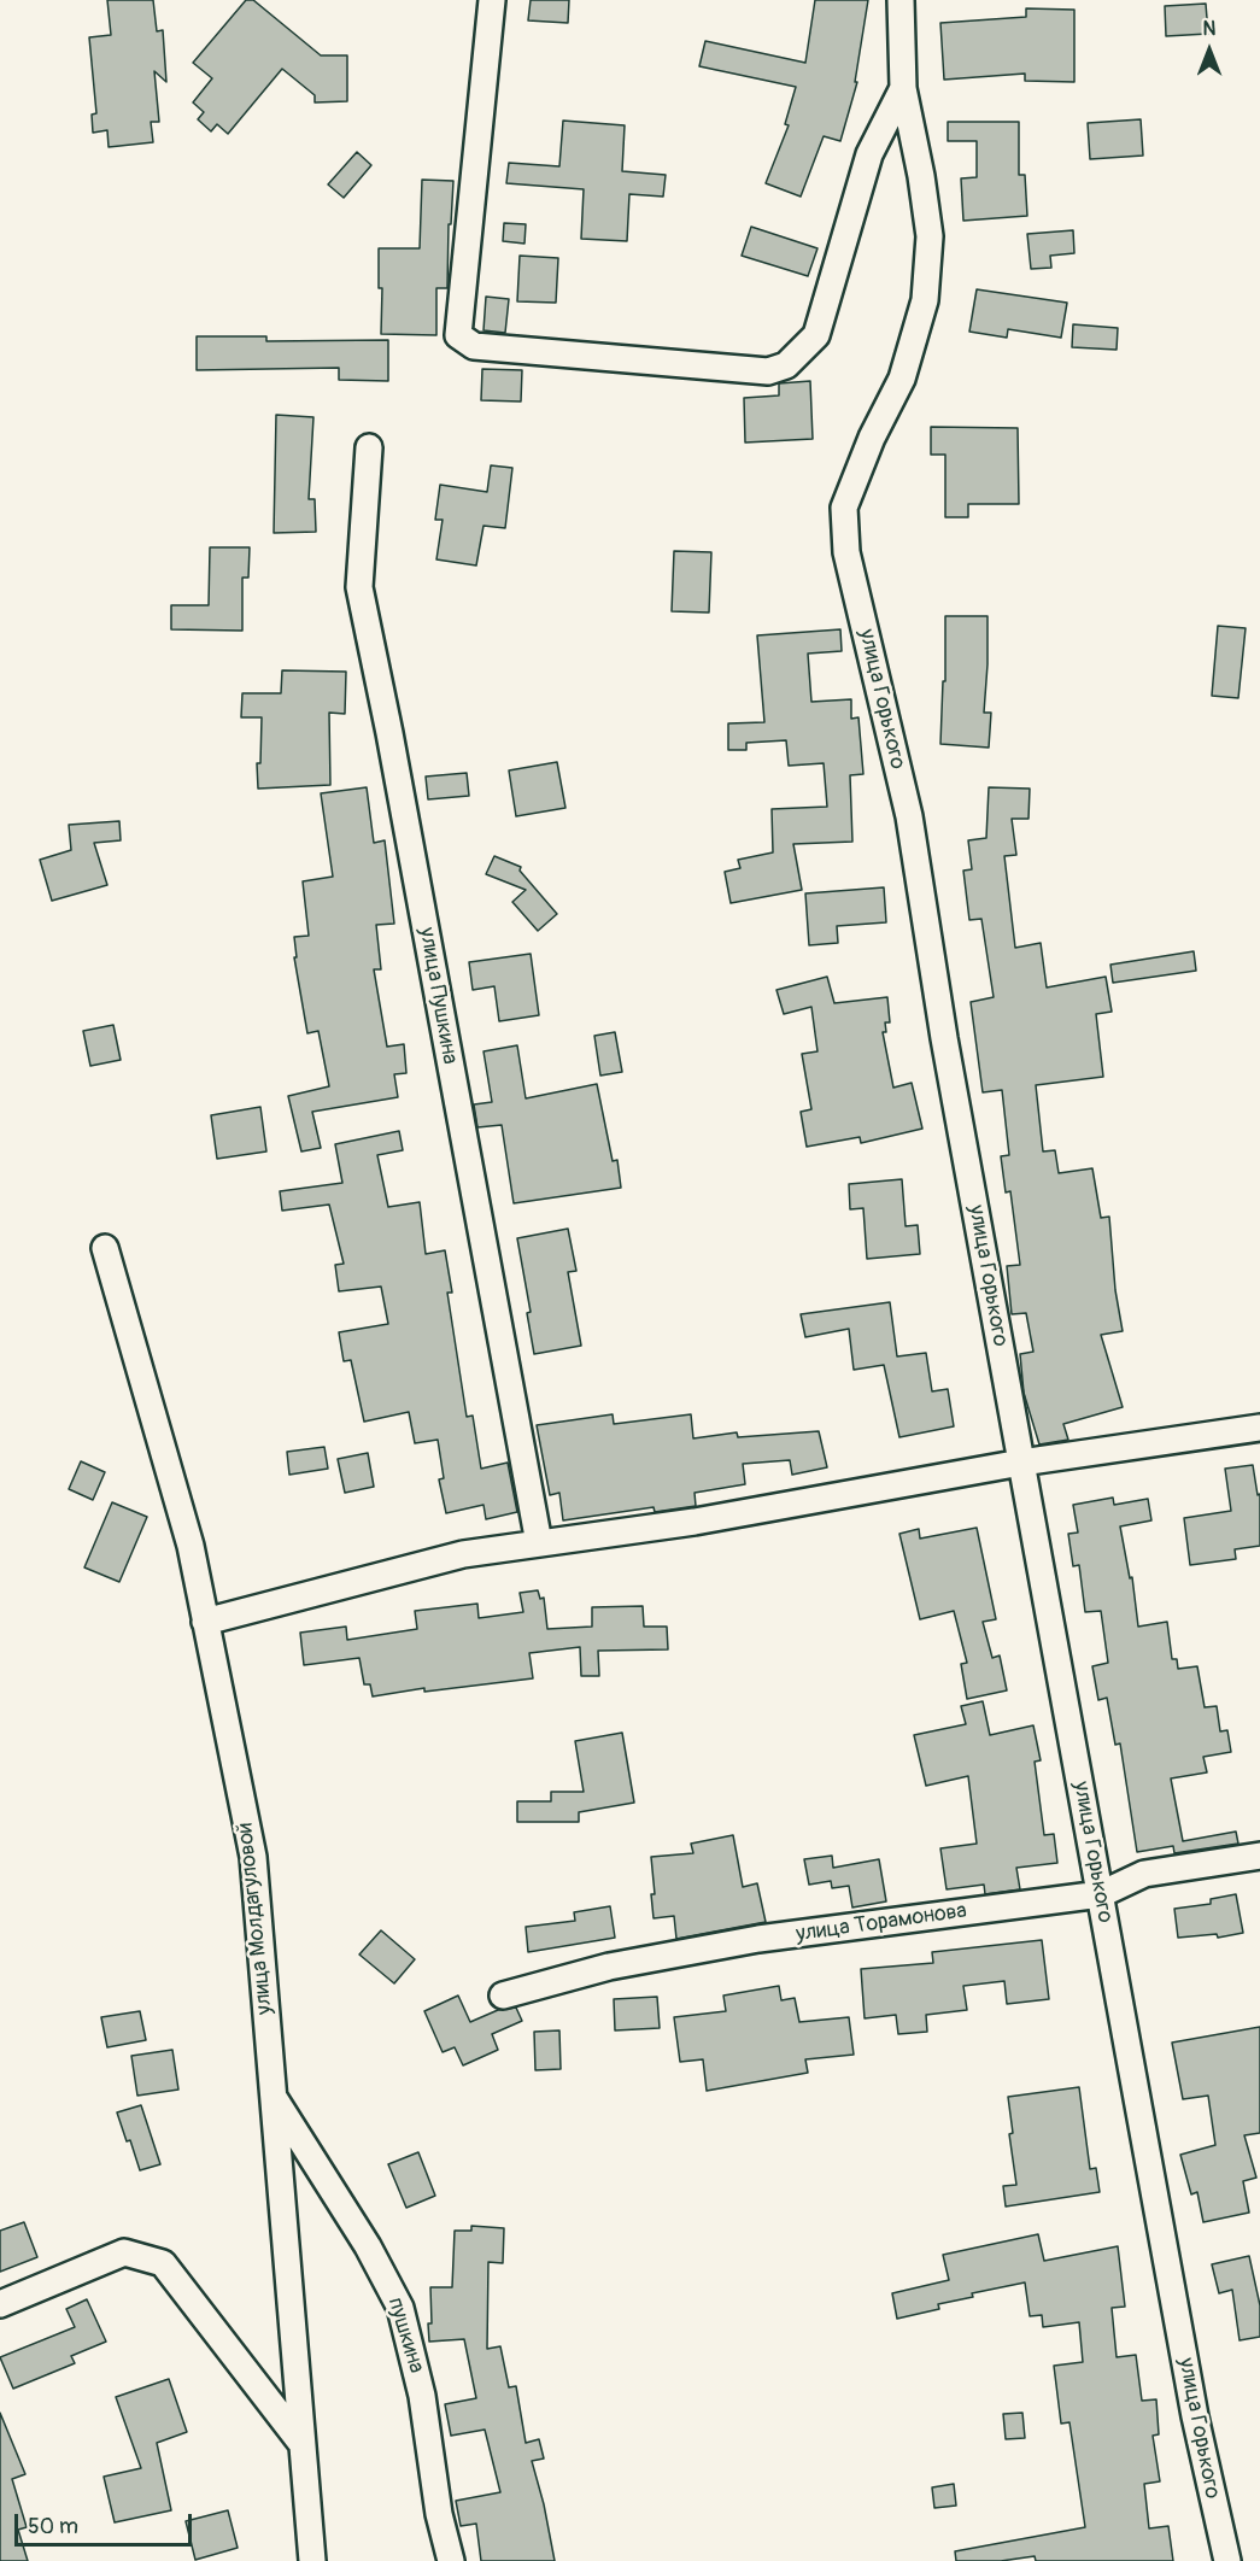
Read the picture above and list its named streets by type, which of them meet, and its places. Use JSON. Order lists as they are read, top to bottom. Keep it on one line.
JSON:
{"streets":{"street":["улица Горького","улица Пушкина","улица Молдагуловой","улица Торамонова","пушкина"]},"crossings":[["улица Горького","улица Торамонова"],["улица Молдагуловой","пушкина"]],"scale_bar":"50 m","north":"top"}
